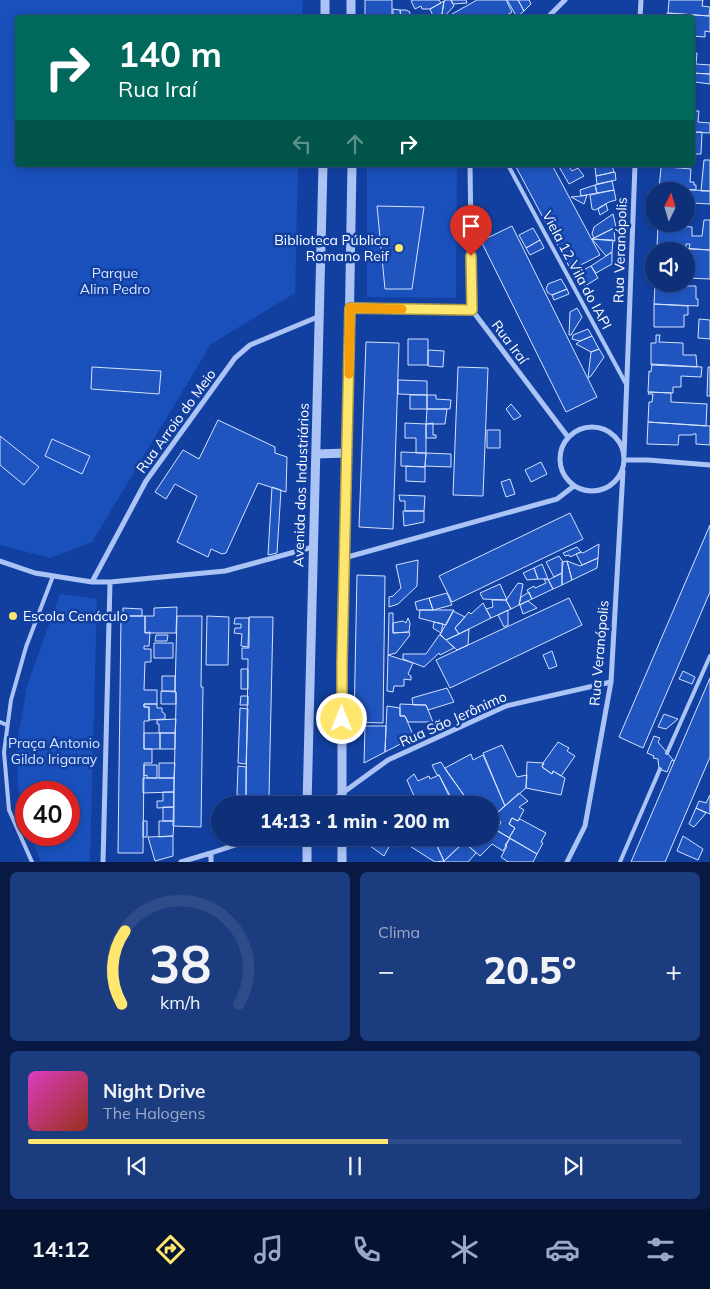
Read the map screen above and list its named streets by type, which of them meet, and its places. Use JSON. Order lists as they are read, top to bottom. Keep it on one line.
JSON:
{"streets":{"street":["Rua Veranópolis","Rua Iraí","Rua Arroio do Meio","Avenida dos Industriários","Rua São Jerônimo"],"lane":["Viela 12 Vila do IAPI"]},"crossings":[["Rua Veranópolis","Viela 12 Vila do IAPI"],["Rua Veranópolis","Rua Iraí"],["Rua Veranópolis","Rua São Jerônimo"],["Rua Arroio do Meio","Avenida dos Industriários"]],"parks":["Parque Alim Pedro","Praça Antonio Gildo Irigaray"],"places":["Biblioteca Pública Romano Reif","Escola Cenáculo"],"north":"top","page":{"turn":["140 m","Rua Iraí"],"limit":"40","trip":"14:13 · 1 min · 200 m","tile":"Clima","heat":["−","20.5°","+"],"song":["Night Drive","The Halogens"],"tabs":"14:12","gauge":["38","km/h"]}}
